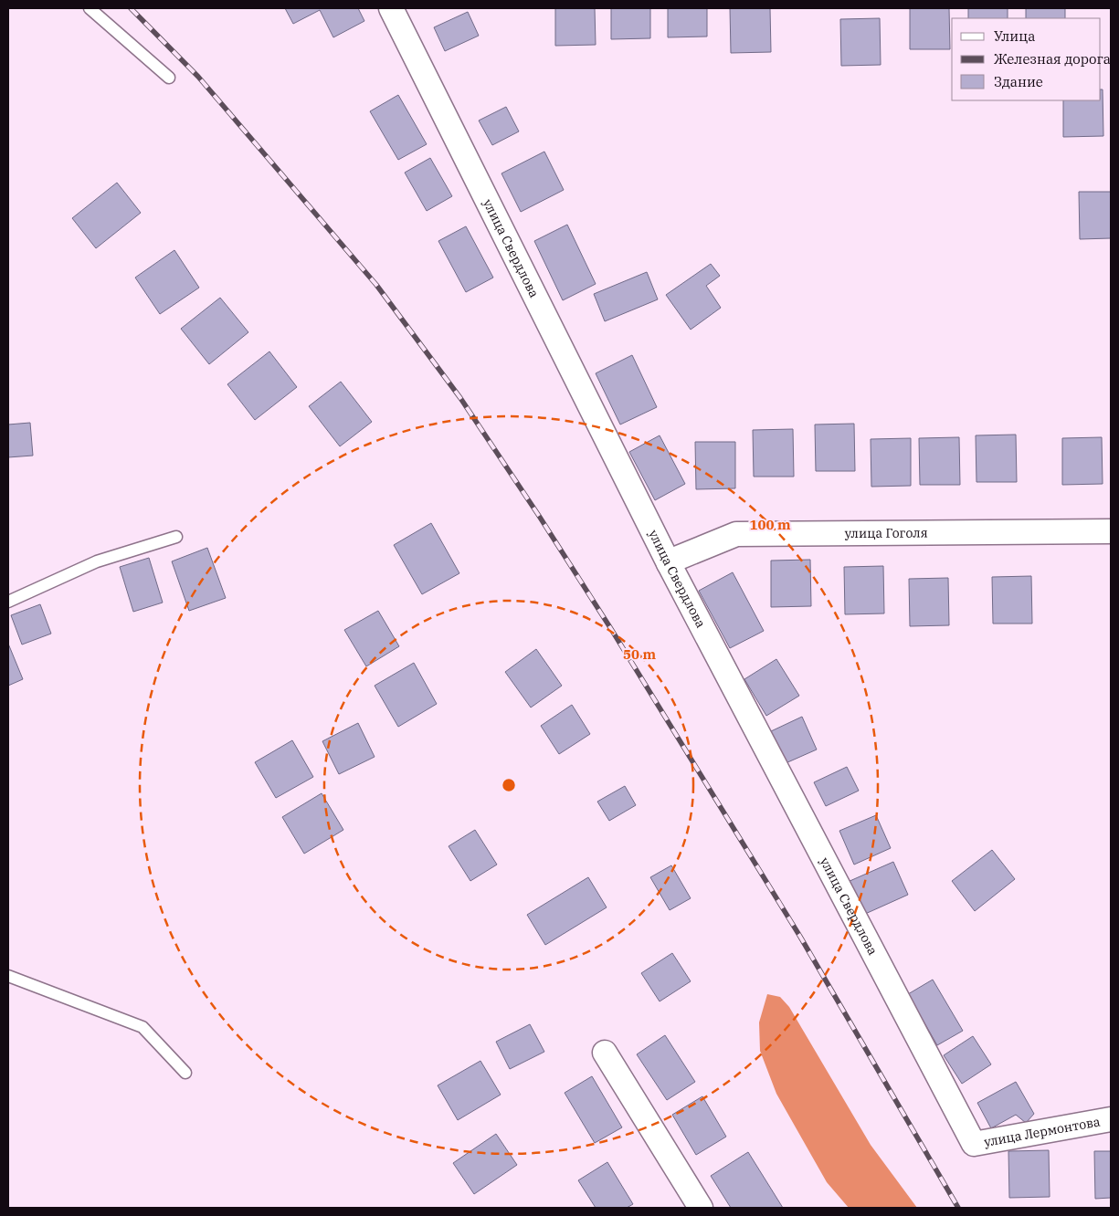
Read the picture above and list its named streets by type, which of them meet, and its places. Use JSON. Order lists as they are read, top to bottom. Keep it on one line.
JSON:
{"streets":{"street":["улица Свердлова","улица Гоголя","улица Лермонтова"]},"crossings":[["улица Свердлова","улица Гоголя"],["улица Свердлова","улица Лермонтова"]],"legend":["Улица","Железная дорога","Здание"],"rings":["100 m","50 m"]}
